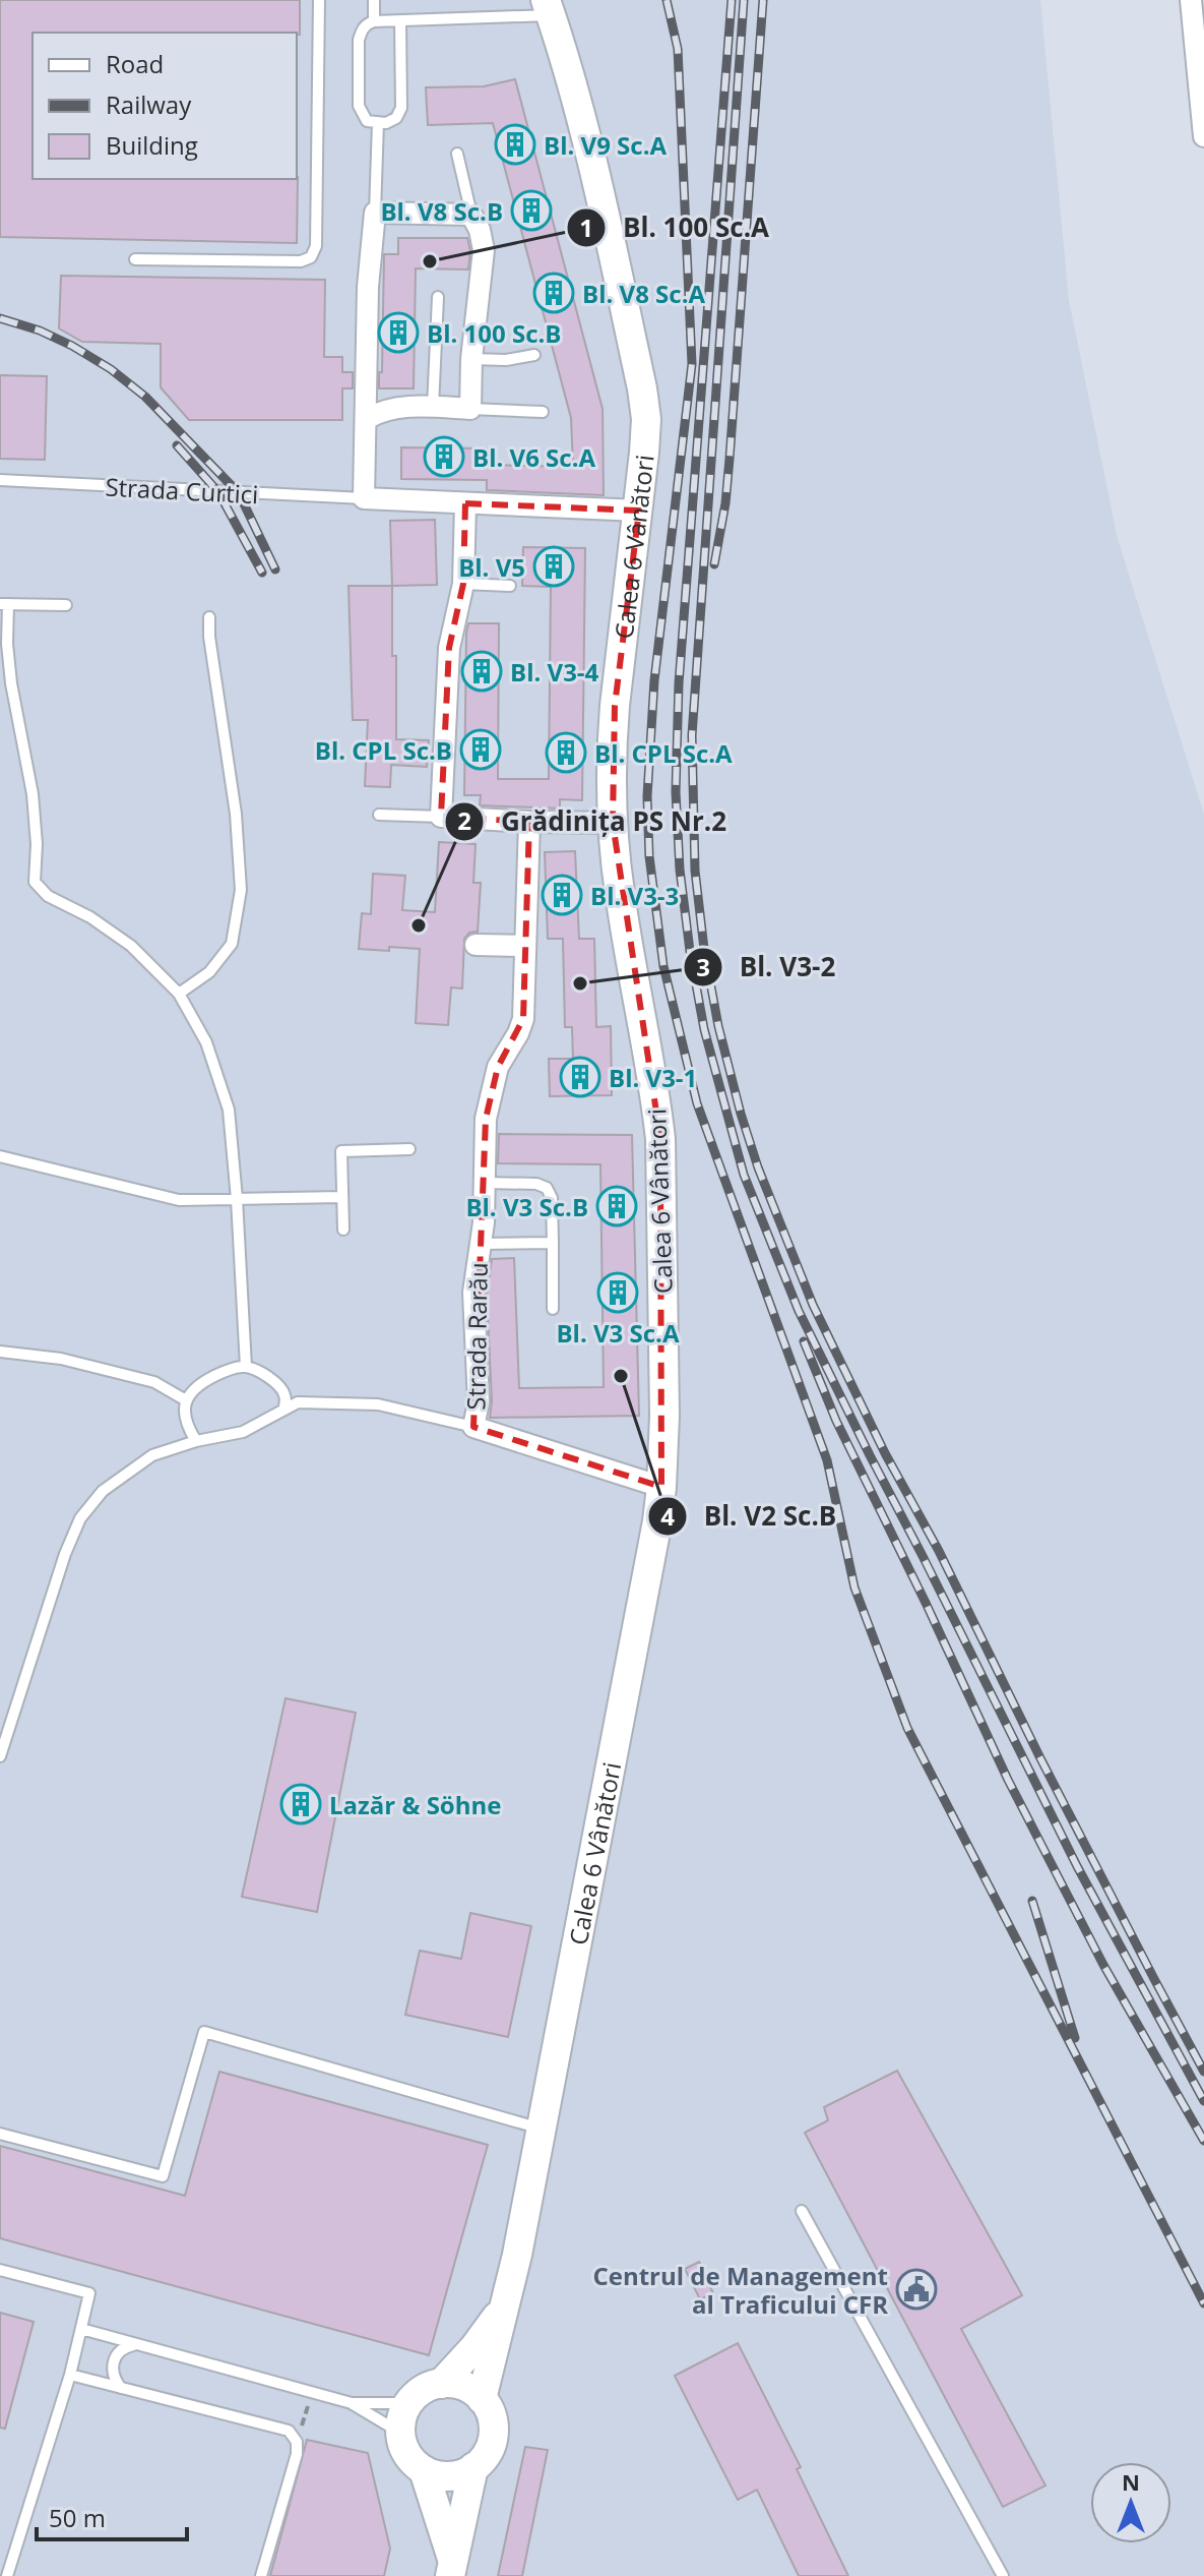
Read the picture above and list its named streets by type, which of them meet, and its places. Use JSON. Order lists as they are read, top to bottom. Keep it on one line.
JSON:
{"streets":{"main road":["Calea 6 Vânători"],"street":["Strada Curtici","Strada Rarău"]},"crossings":[["Strada Curtici","Calea 6 Vânători"],["Calea 6 Vânători","Strada Rarău"]],"places":{"building":["Bl. V9 Sc.A","Bl. V8 Sc.B","Bl. V8 Sc.A","Bl. 100 Sc.B","Bl. V6 Sc.A","Bl. V5","Bl. V3-4","Bl. CPL Sc.B","Bl. CPL Sc.A","Bl. V3-3","Bl. V3-1","Bl. V3 Sc.B","Bl. V3 Sc.A","Lazăr & Söhne"],"other":["Bl. 100 Sc.A","Grădinița PS Nr.2","Bl. V3-2","Bl. V2 Sc.B"],"public building":["Centrul de Management al Traficului CFR"]},"legend":["Road","Railway","Building"],"scale_bar":"50 m","north":"top"}
